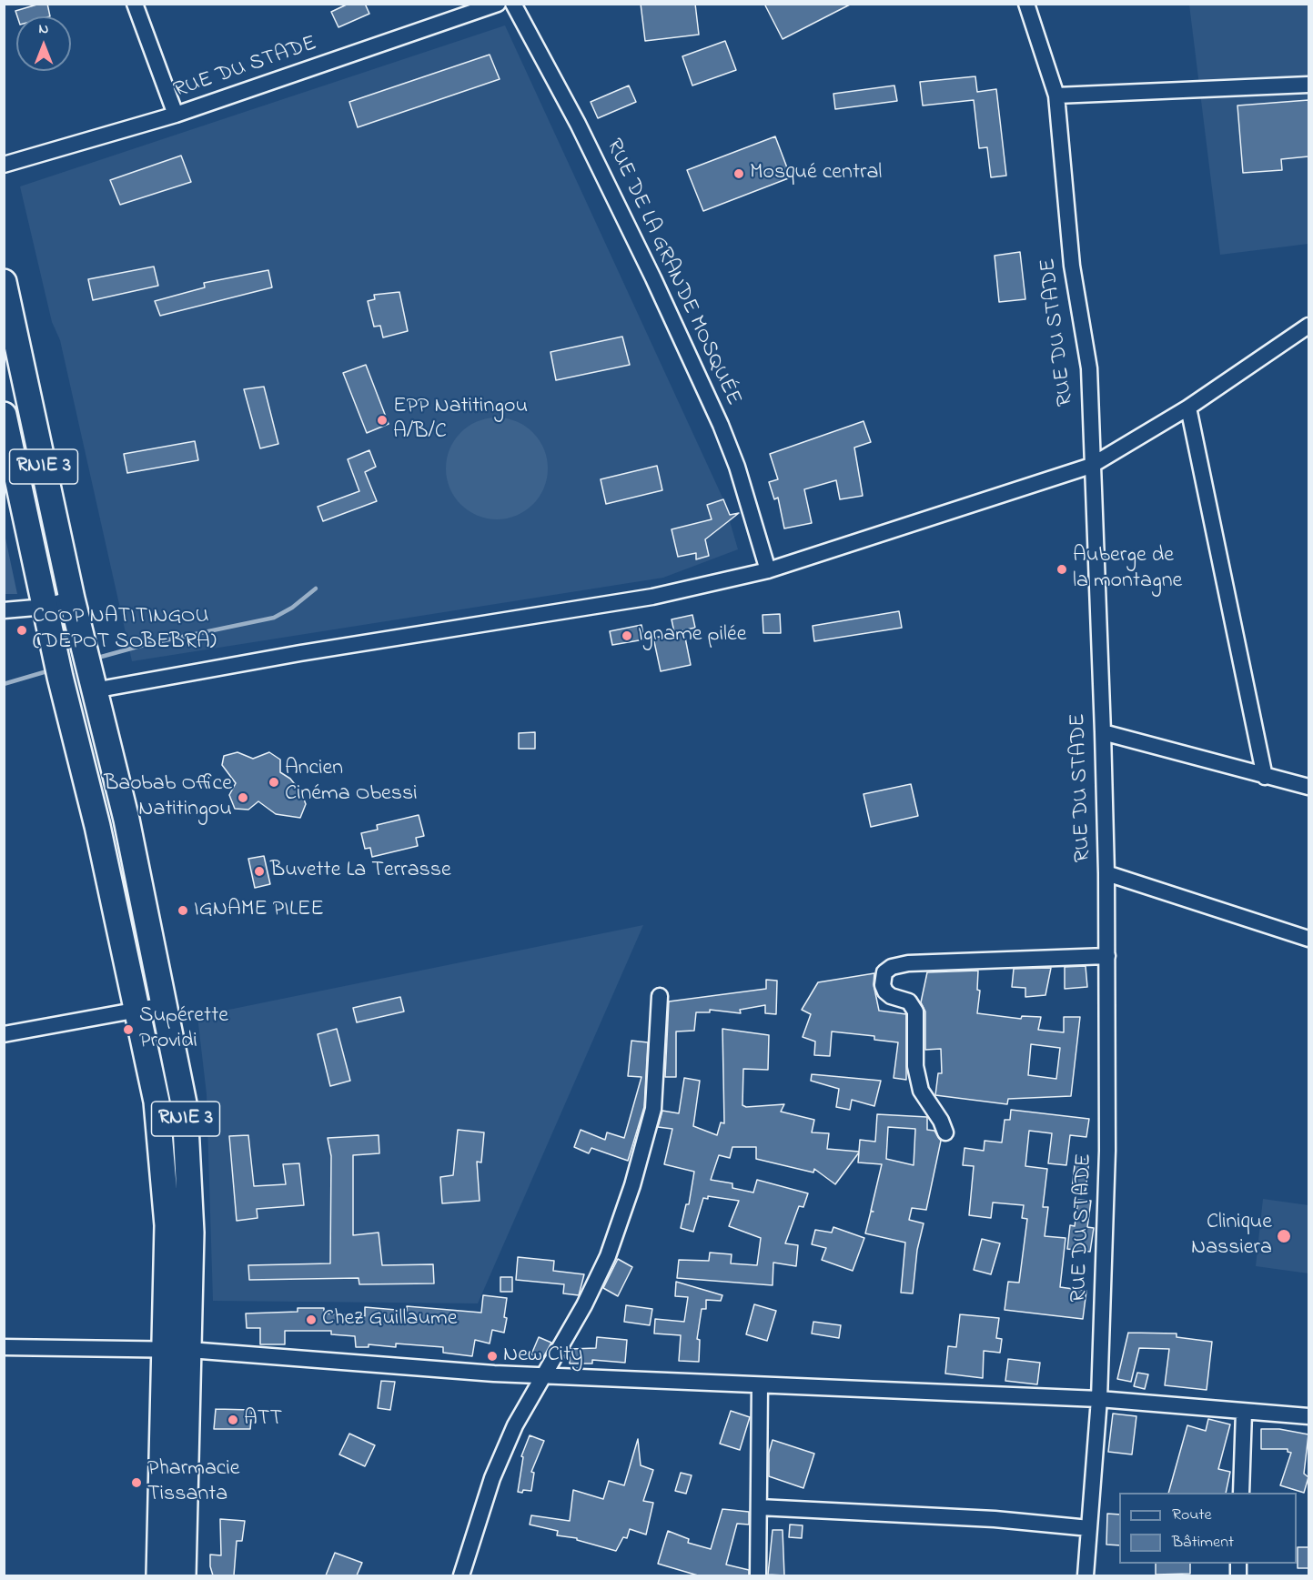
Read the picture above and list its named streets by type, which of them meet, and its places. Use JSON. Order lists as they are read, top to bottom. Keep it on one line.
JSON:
{"streets":{"highway":["RNIE 3"],"street":["RUE DU STADE","RUE DE LA GRANDE MOSQUÉE"]},"places":["Mosqué central","EPP Natitingou A/B/C","Auberge de la montagne","COOP NATITINGOU (DEPOT SOBEBRA)","Igname pilée","Ancien Cinéma Obessi","Baobab Office Natitingou","Buvette La Terrasse","IGNAME PILEE","Supérette Providi","Clinique Nassiera","Chez Guillaume","New City","ATT","Pharmacie Tissanta"],"legend":["Route","Bâtiment"],"north":"top"}
